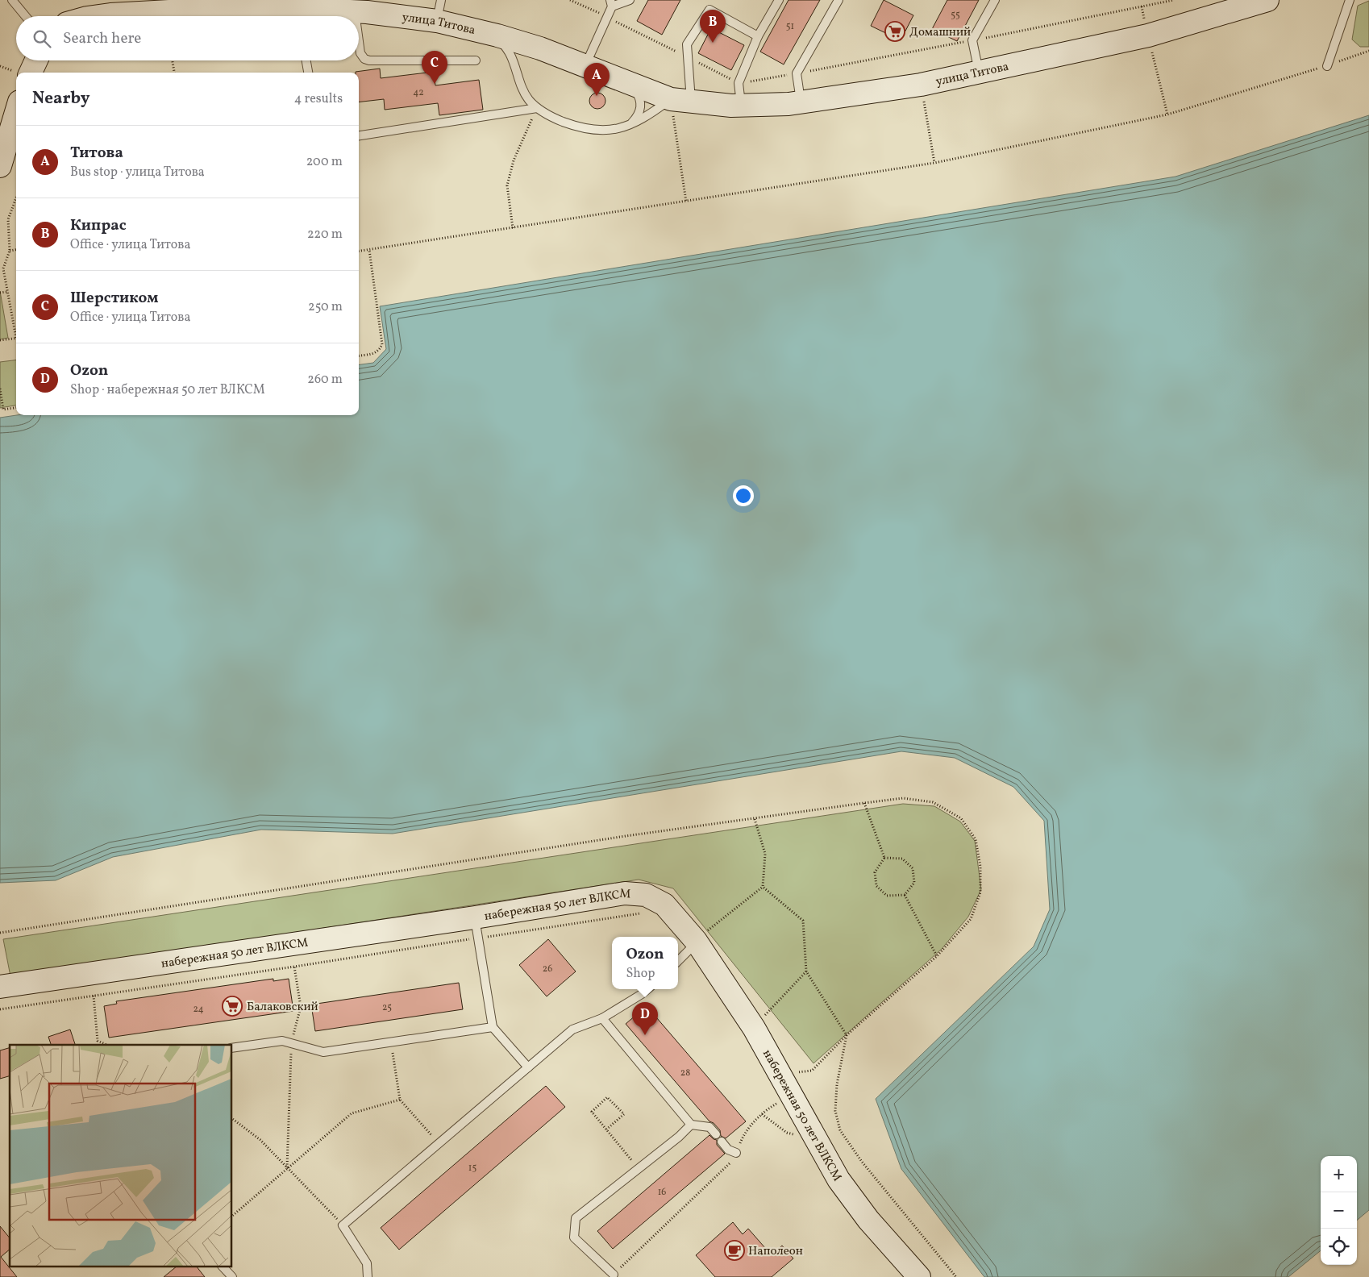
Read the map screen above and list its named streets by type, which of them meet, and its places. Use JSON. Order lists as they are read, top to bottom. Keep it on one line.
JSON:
{"streets":{"main road":["улица Титова","набережная 50 лет ВЛКСМ"]},"places":{"supermarket":["Домашний","Балаковский"],"cafe":["Наполеон"]},"house_numbers":["55","51","42","26","25","24","28","15","16"],"page":{"pins":["B","C","A","D"],"search":"Search here","heading":["Nearby","4 results"],"list":[{"mark":"A","name":"Титова","note":"Bus stop · улица Титова","value":"200 m"},{"mark":"B","name":"Кипрас","note":"Office · улица Титова","value":"220 m"},{"mark":"C","name":"Шерстиком","note":"Office · улица Титова","value":"250 m"},{"mark":"D","name":"Ozon","note":"Shop · набережная 50 лет ВЛКСМ","value":"260 m"}],"popup":["Ozon","Shop"],"map_buttons":["+","−"]}}
